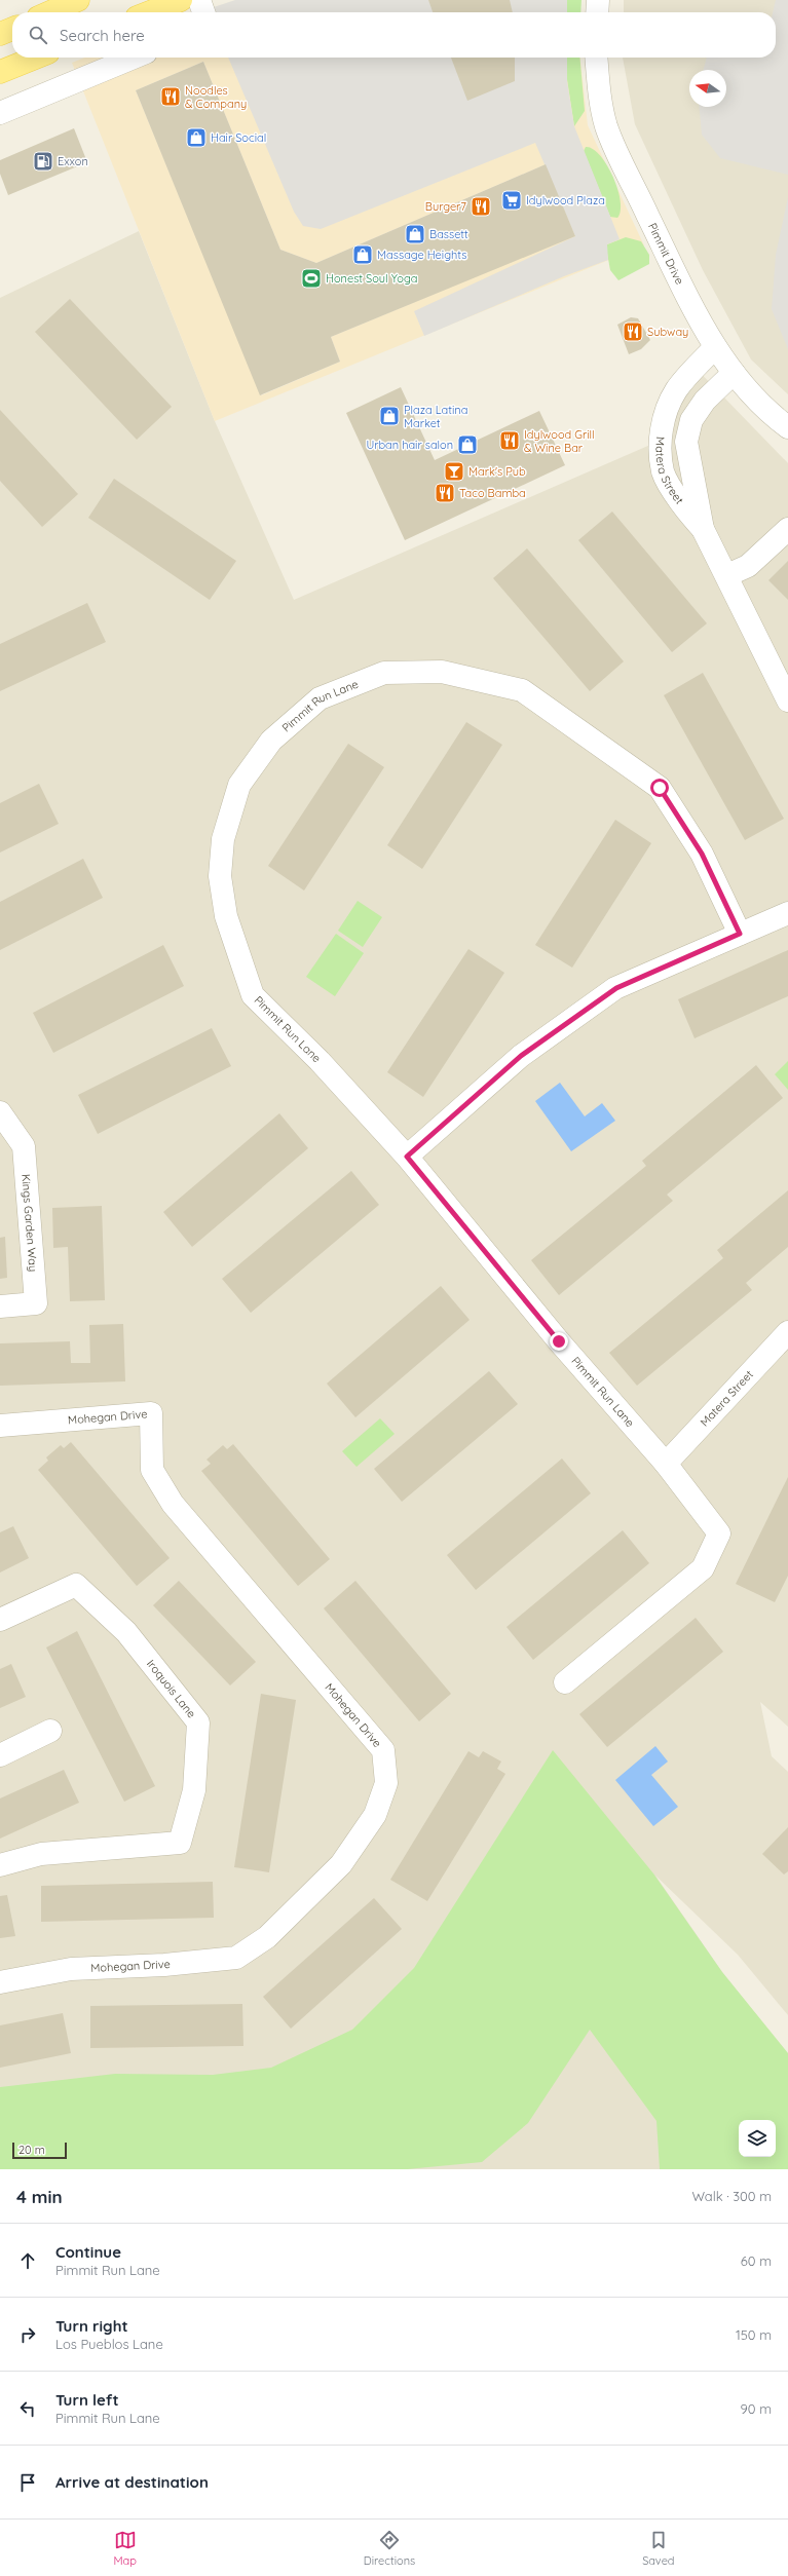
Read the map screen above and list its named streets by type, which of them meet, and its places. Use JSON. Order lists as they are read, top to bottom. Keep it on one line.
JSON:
{"streets":{"street":["Pimmit Drive","Matera Street","Pimmit Run Lane","Kings Garden Way","Mohegan Drive","Iroquois Lane"]},"crossings":[["Pimmit Drive","Matera Street"],["Matera Street","Pimmit Run Lane"]],"places":{"restaurant":["Noodles & Company","Burger7","Subway","Idylwood Grill & Wine Bar","Taco Bamba"],"shop":["Hair Social","Bassett","Massage Heights","Plaza Latina Market","Urban hair salon"],"fuel station":["Exxon"],"supermarket":["Idylwood Plaza"],"sports":["Honest Soul Yoga"],"bar":["Mark's Pub"]},"scale_bar":"20 m","north":"left","page":{"search":"Search here","scale":"20 m","heading":["4 min","Walk · 300 m"],"list":[["Continue","Pimmit Run Lane","60 m"],["Turn right","Los Pueblos Lane","150 m"],["Turn left","Pimmit Run Lane","90 m"],"Arrive at destination"],"nav":["Map","Directions","Saved"]}}
